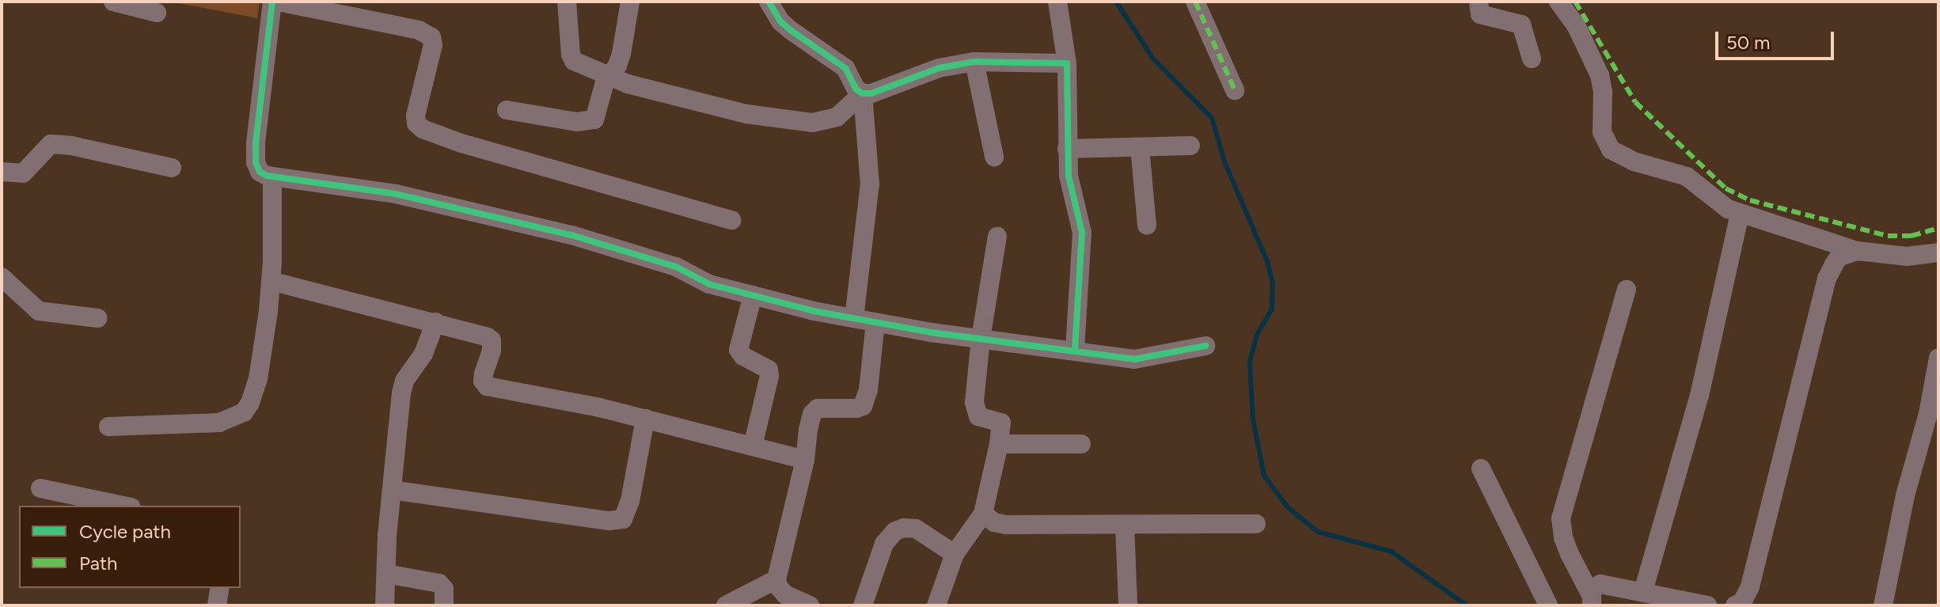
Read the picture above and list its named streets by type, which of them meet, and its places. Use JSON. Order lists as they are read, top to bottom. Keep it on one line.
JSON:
{"legend":["Cycle path","Path"],"scale_bar":"50 m"}
